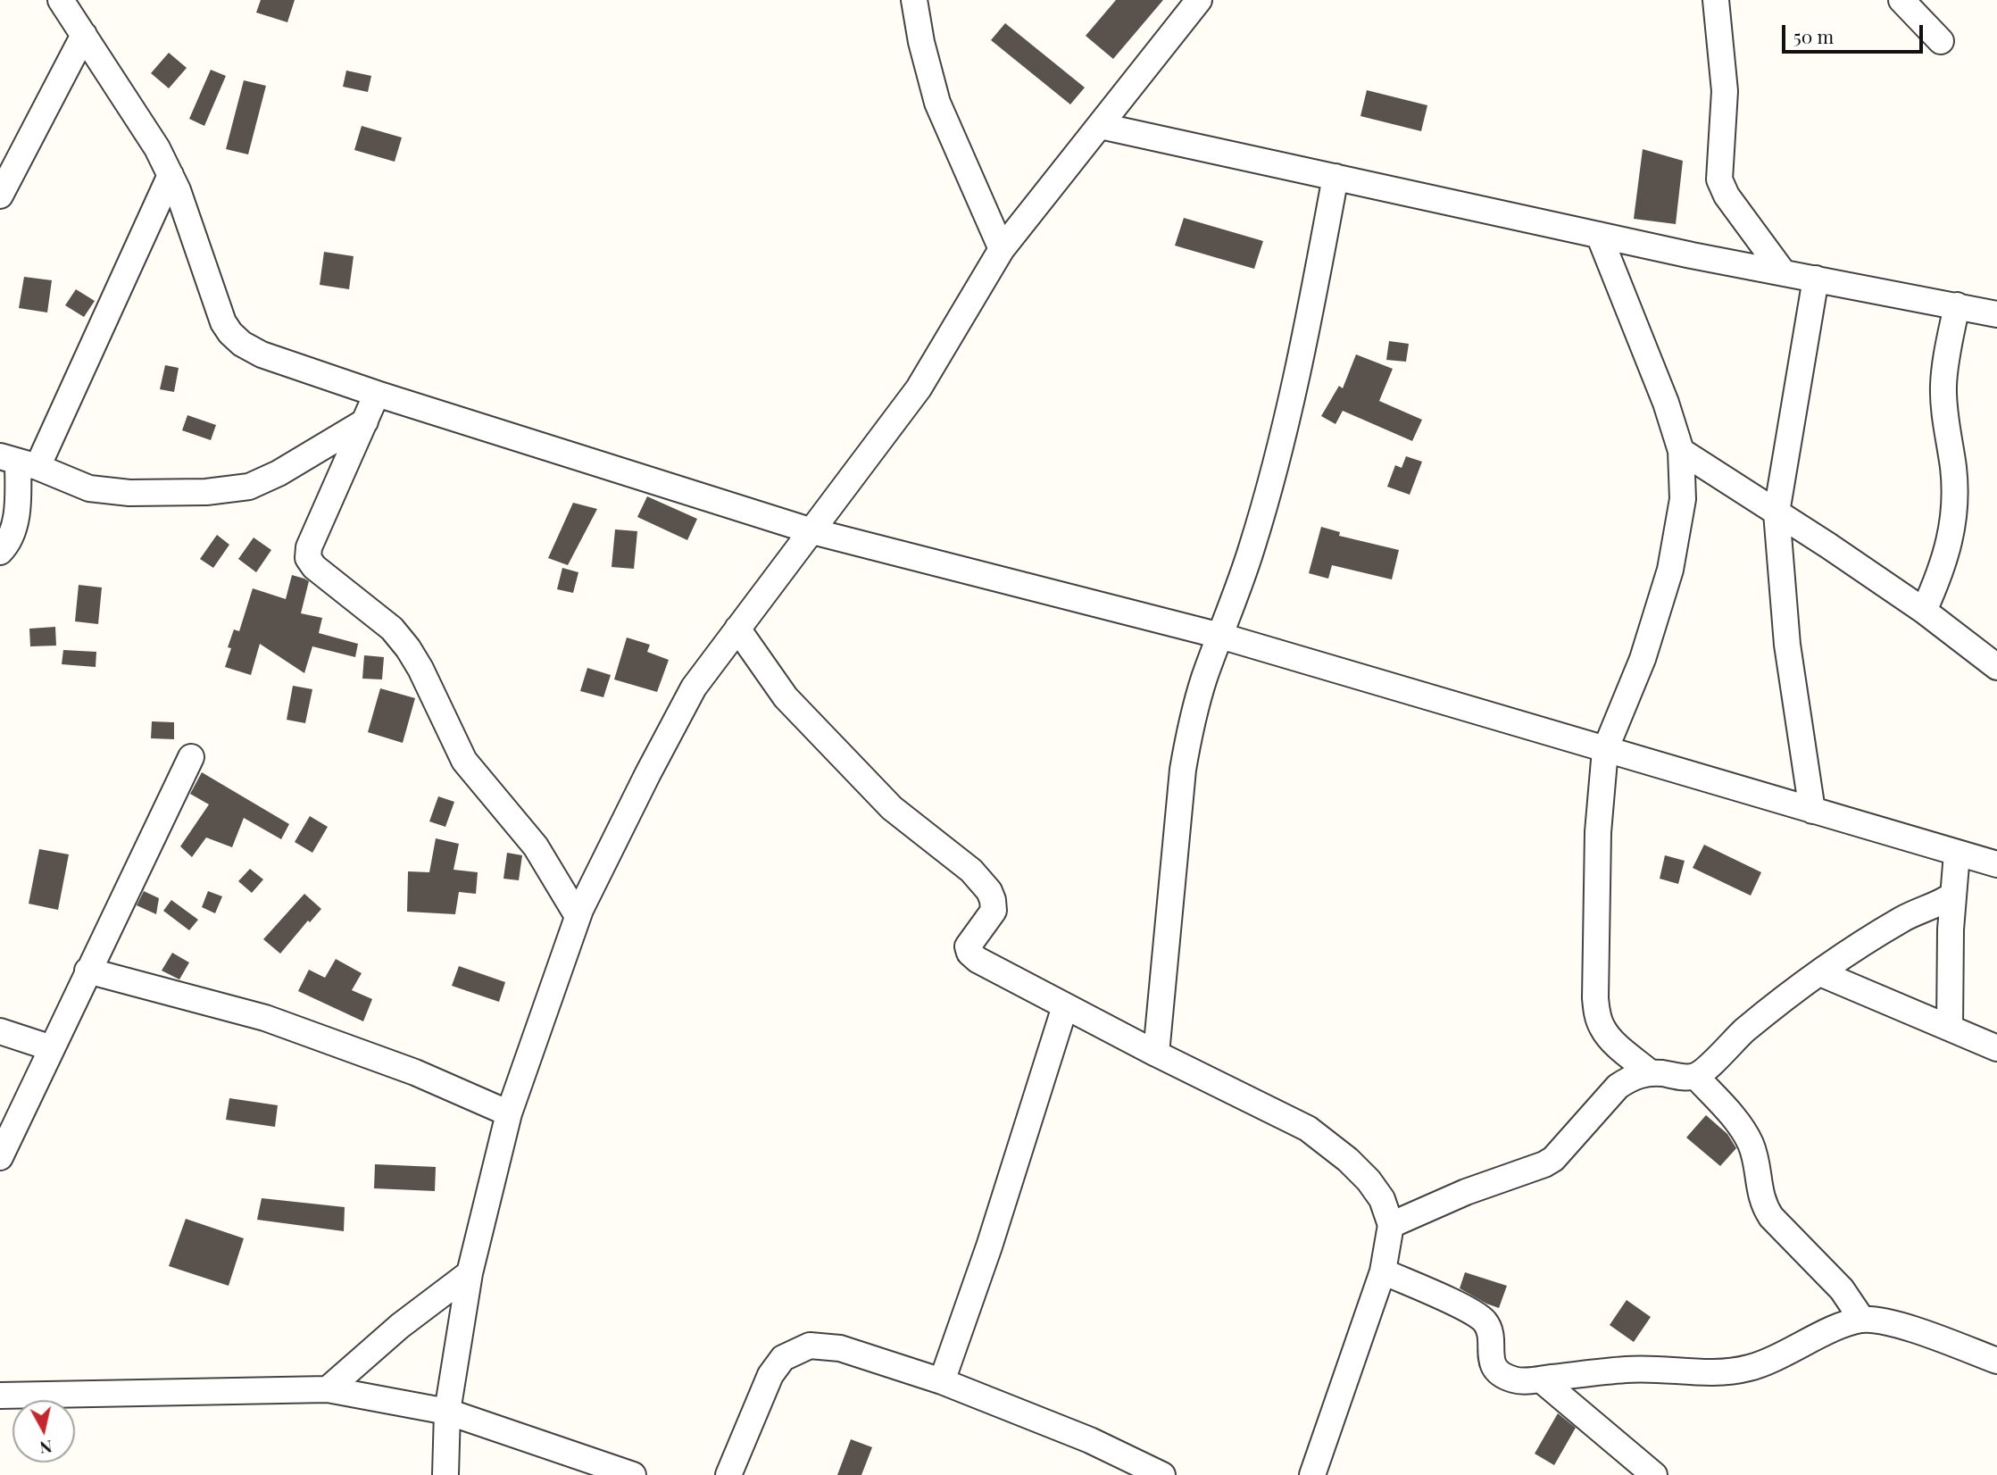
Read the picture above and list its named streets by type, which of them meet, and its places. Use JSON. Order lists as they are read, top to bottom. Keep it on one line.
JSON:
{"scale_bar":"50 m","north":"bottom"}
